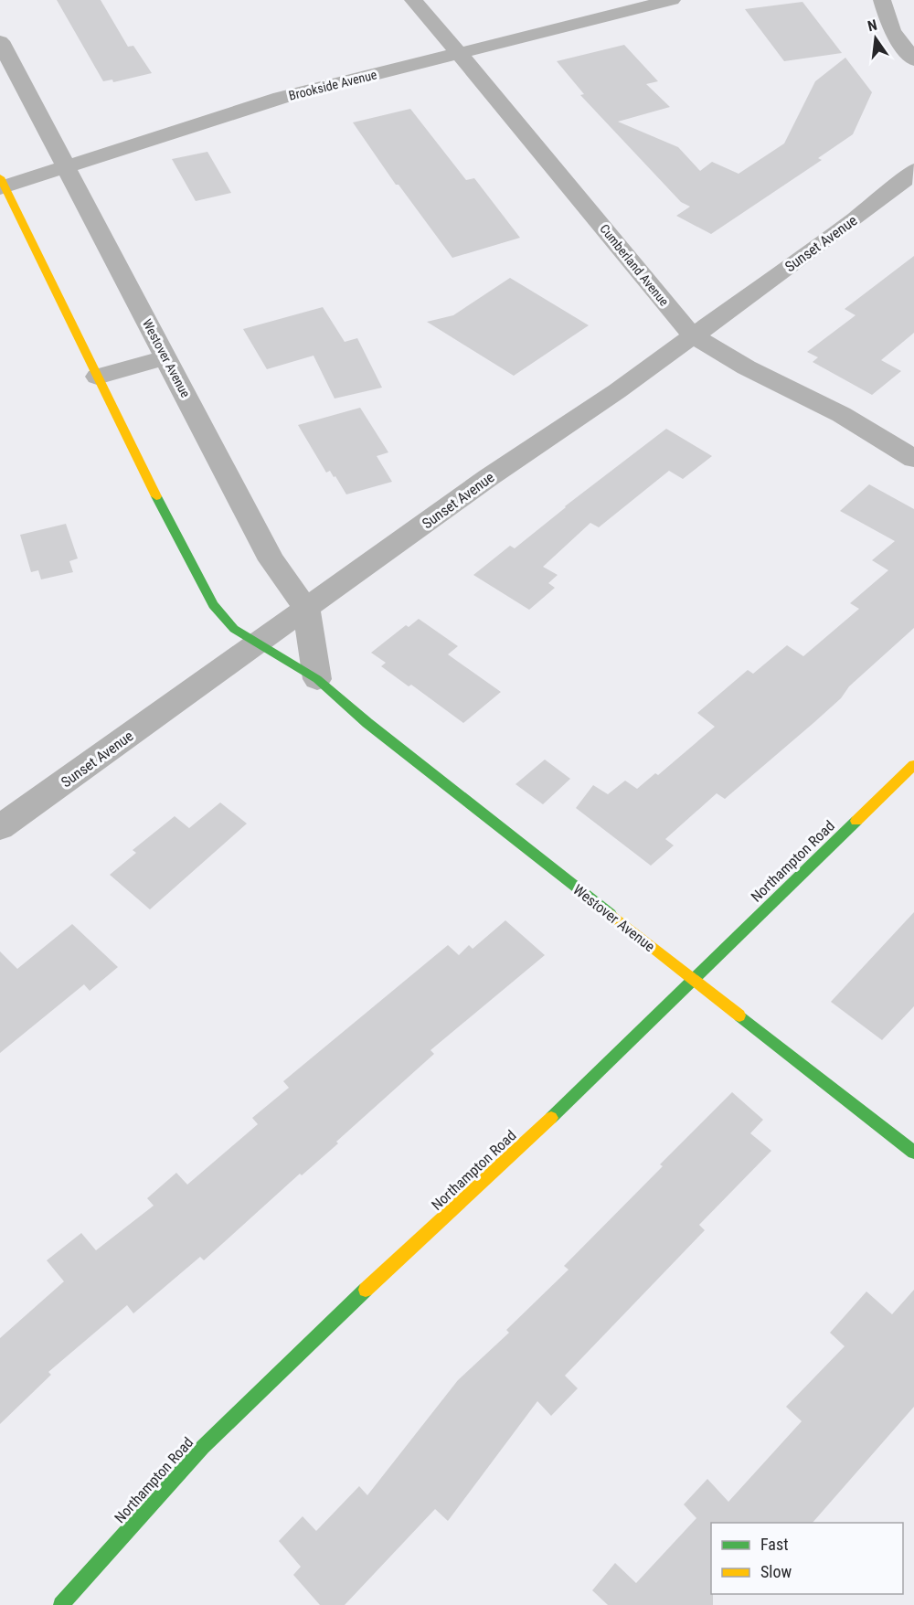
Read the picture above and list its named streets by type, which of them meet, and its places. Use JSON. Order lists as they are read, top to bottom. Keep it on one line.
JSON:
{"streets":{"street":["Brookside Avenue","Sunset Avenue","Cumberland Avenue","Westover Avenue","Northampton Road"]},"crossings":[["Brookside Avenue","Cumberland Avenue"],["Brookside Avenue","Westover Avenue"],["Sunset Avenue","Cumberland Avenue"],["Sunset Avenue","Westover Avenue"],["Westover Avenue","Northampton Road"]],"legend":["Fast","Slow"],"north":"top"}
